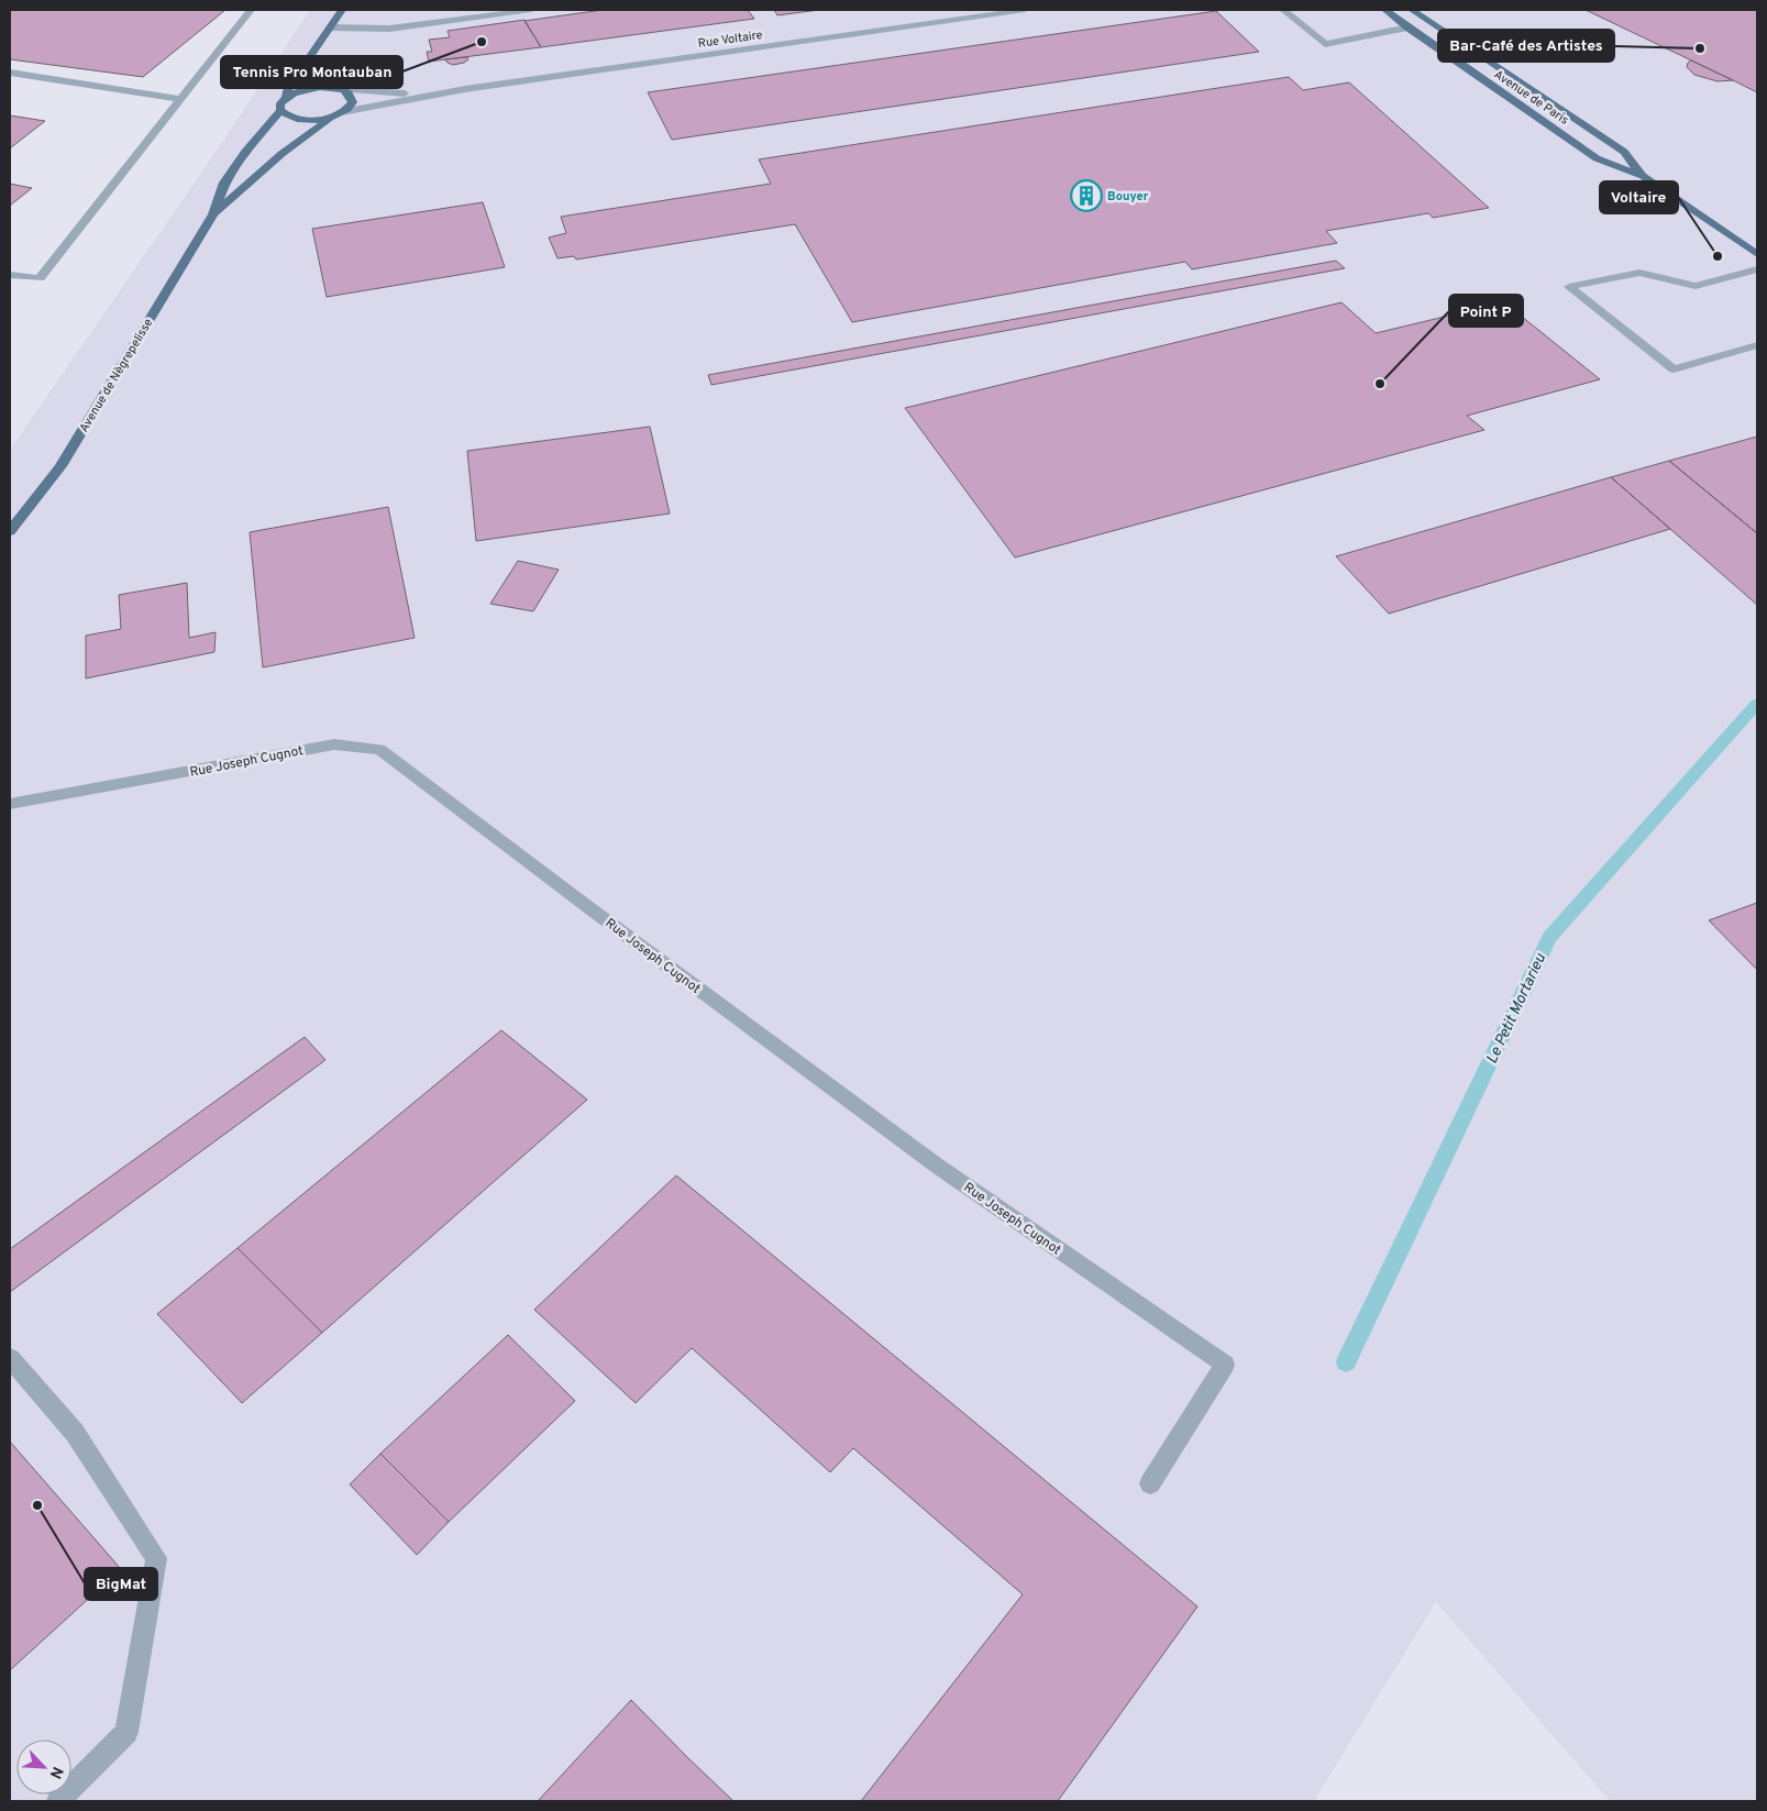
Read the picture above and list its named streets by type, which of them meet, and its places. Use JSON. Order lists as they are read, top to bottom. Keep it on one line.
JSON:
{"streets":{"main road":["Avenue de Paris","Avenue de Nègrepelisse"],"street":["Rue Voltaire","Rue Joseph Cugnot"]},"crossings":[["Rue Voltaire","Avenue de Nègrepelisse"]],"water":["Le Petit Mortarieu"],"places":{"other":["Tennis Pro Montauban","Bar-Café des Artistes","Voltaire","Point P","BigMat"],"building":["Bouyer"]},"north":"bottom right"}
